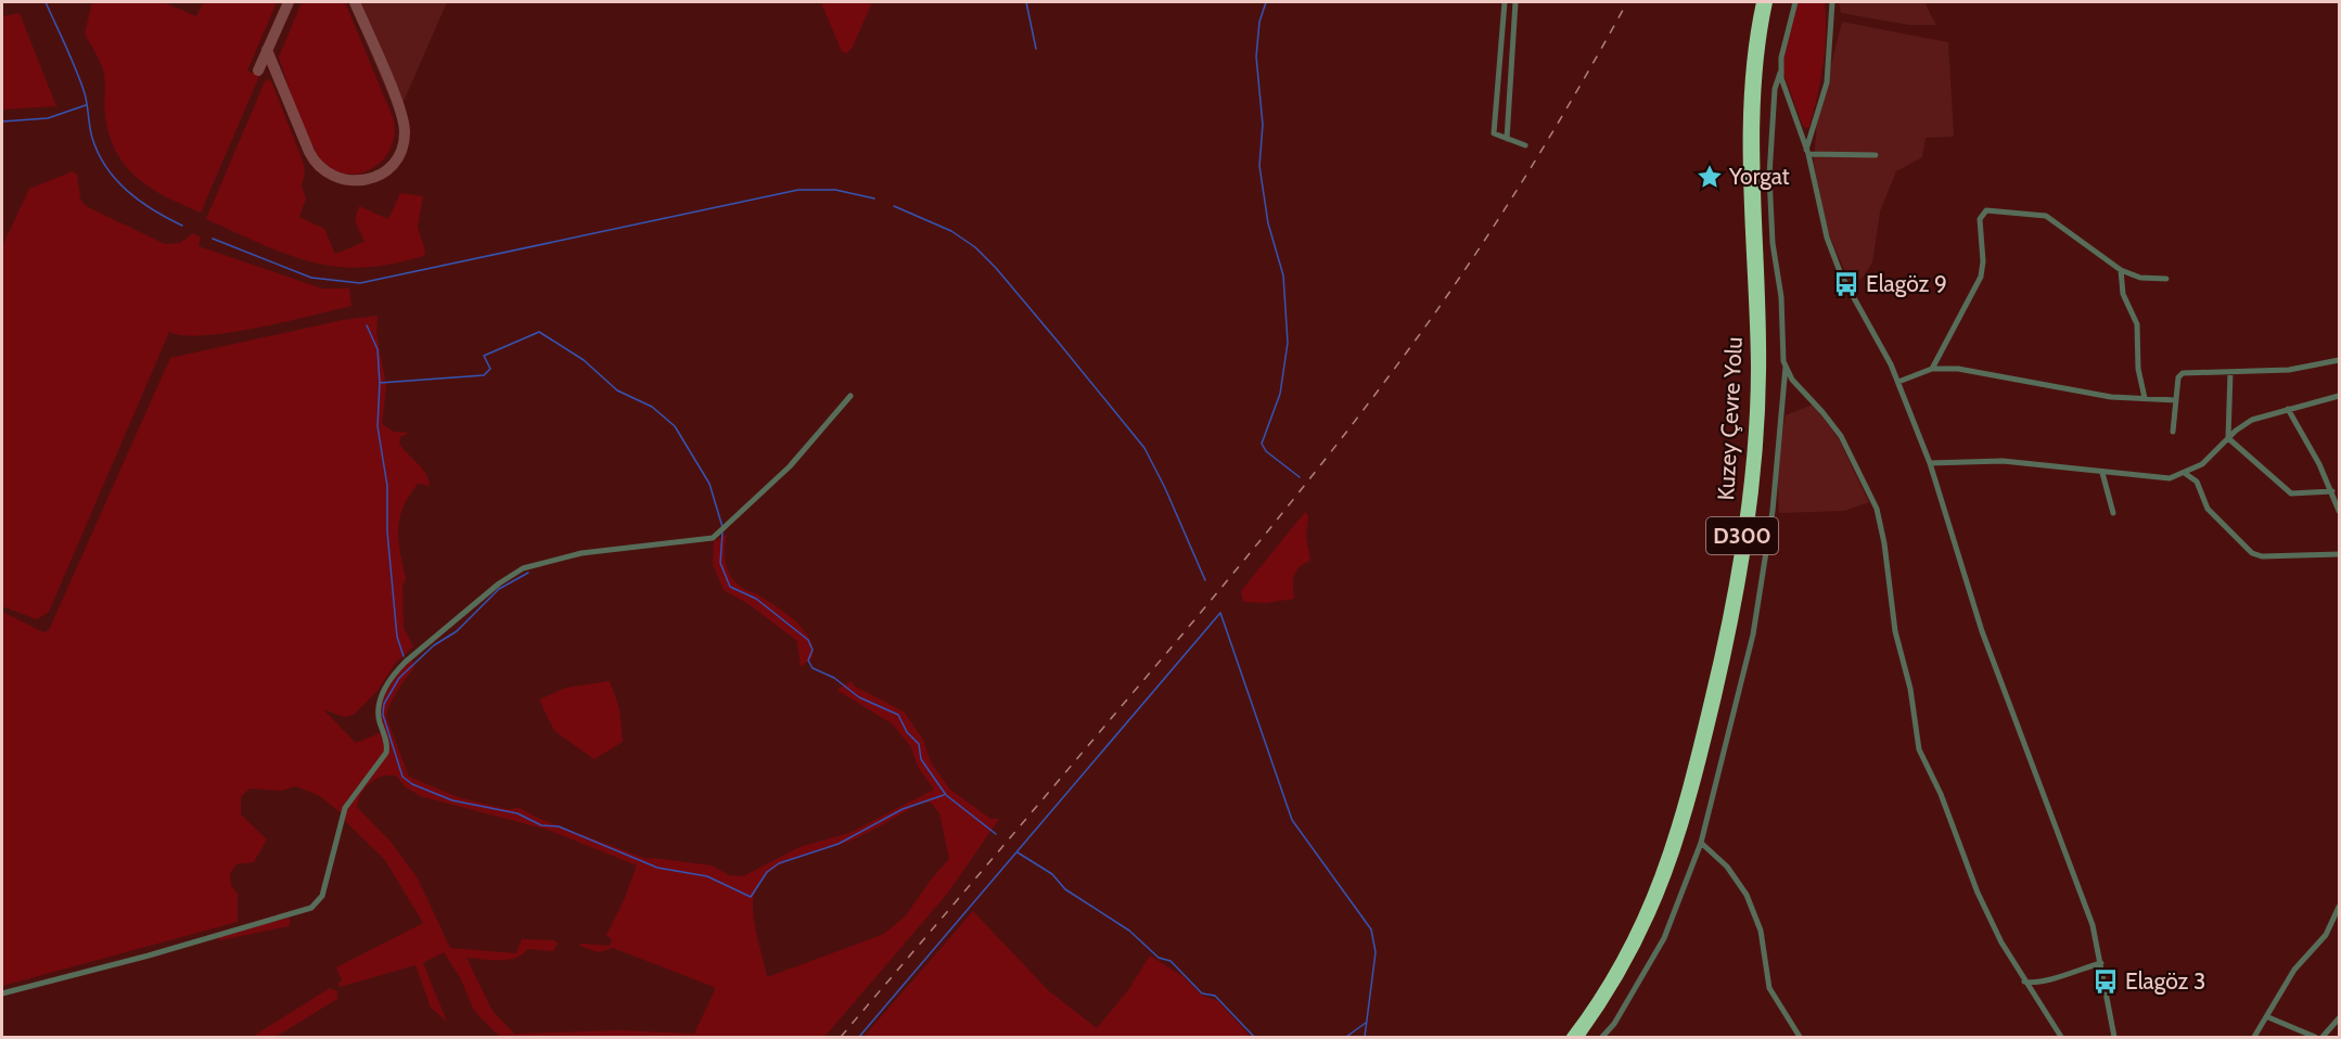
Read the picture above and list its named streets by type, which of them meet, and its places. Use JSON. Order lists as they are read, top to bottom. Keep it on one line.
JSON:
{"streets":{"highway":["Kuzey Çevre Yolu","D300"]},"places":{"place":["Yorgat"],"bus stop":["Elagöz 9","Elagöz 3"]}}
